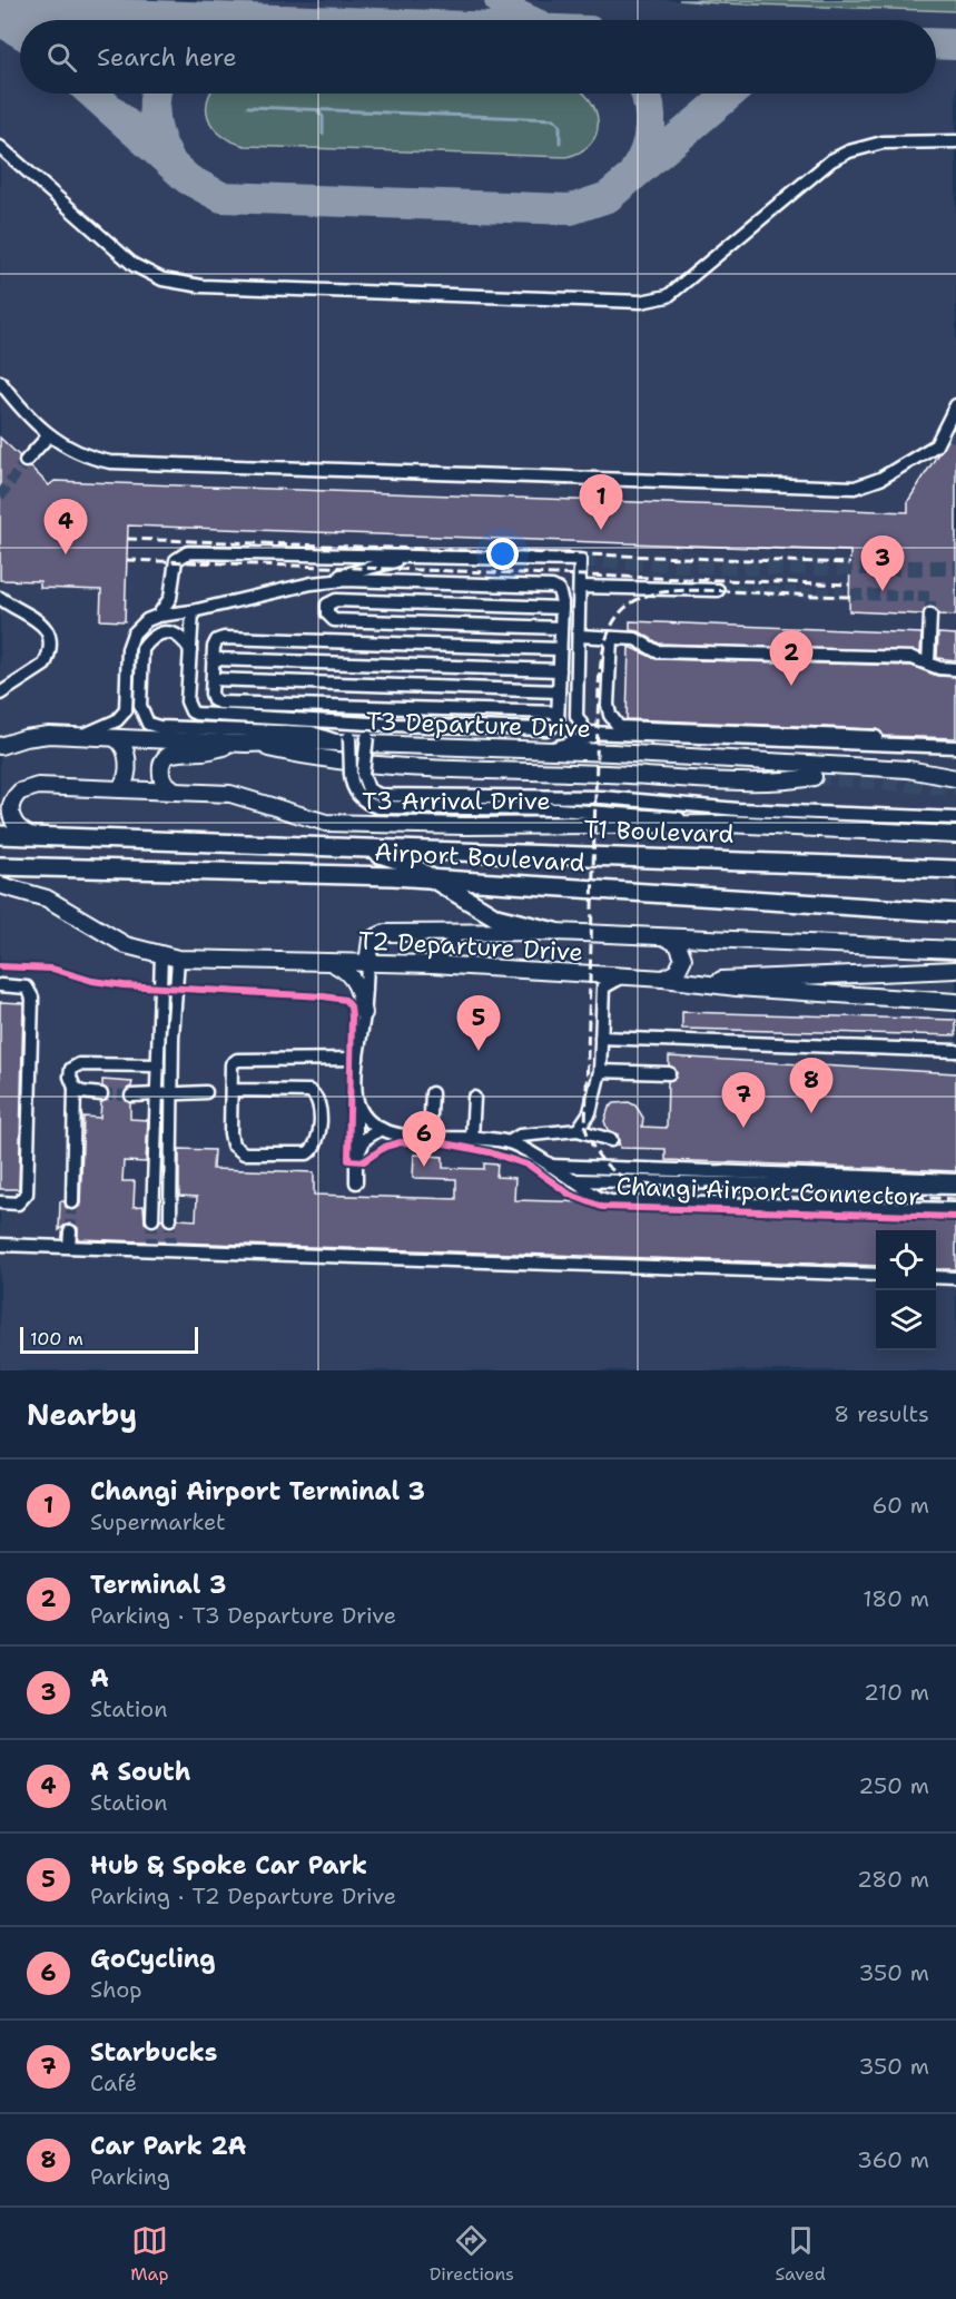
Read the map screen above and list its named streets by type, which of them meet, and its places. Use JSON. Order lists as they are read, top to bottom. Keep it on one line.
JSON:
{"streets":{"highway":["T1 Boulevard","Airport Boulevard"],"main road":["T3 Departure Drive","T3 Arrival Drive","T2 Departure Drive"],"cycle path":["Changi Airport Connector"]},"crossings":[["T3 Arrival Drive","Airport Boulevard"],["T1 Boulevard","Airport Boulevard"]],"scale_bar":"100 m","page":{"search":"Search here","pins":["1","4","3","2","5","8","7","6"],"scale":"100 m","heading":["Nearby","8 results"],"list":[{"mark":"1","name":"Changi Airport Terminal 3","note":"Supermarket","value":"60 m"},{"mark":"2","name":"Terminal 3","note":"Parking · T3 Departure Drive","value":"180 m"},{"mark":"3","name":"A","note":"Station","value":"210 m"},{"mark":"4","name":"A South","note":"Station","value":"250 m"},{"mark":"5","name":"Hub & Spoke Car Park","note":"Parking · T2 Departure Drive","value":"280 m"},{"mark":"6","name":"GoCycling","note":"Shop","value":"350 m"},{"mark":"7","name":"Starbucks","note":"Café","value":"350 m"},{"mark":"8","name":"Car Park 2A","note":"Parking","value":"360 m"}],"nav":["Map","Directions","Saved"]}}
